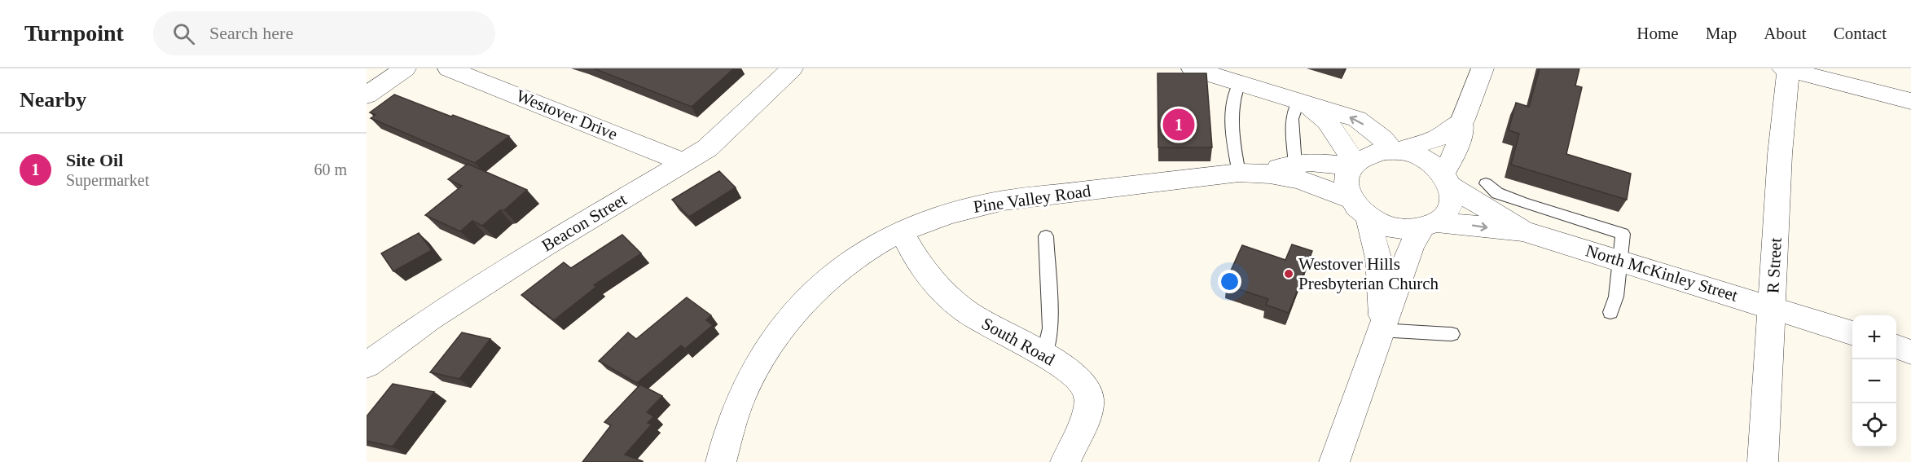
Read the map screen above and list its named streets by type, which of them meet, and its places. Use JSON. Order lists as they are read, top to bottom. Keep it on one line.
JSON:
{"streets":{"street":["Westover Drive","Pine Valley Road","Beacon Street","R Street","North McKinley Street","South Road"]},"crossings":[["Westover Drive","Beacon Street"],["Pine Valley Road","South Road"],["R Street","North McKinley Street"]],"places":["Westover Hills Presbyterian Church"],"page":{"header":"Turnpoint","search":"Search here","nav":["Home","Map","About","Contact"],"heading":"Nearby","pins":"1","list":[{"mark":"1","name":"Site Oil","note":"Supermarket","value":"60 m"}],"map_buttons":["+","−"]}}
